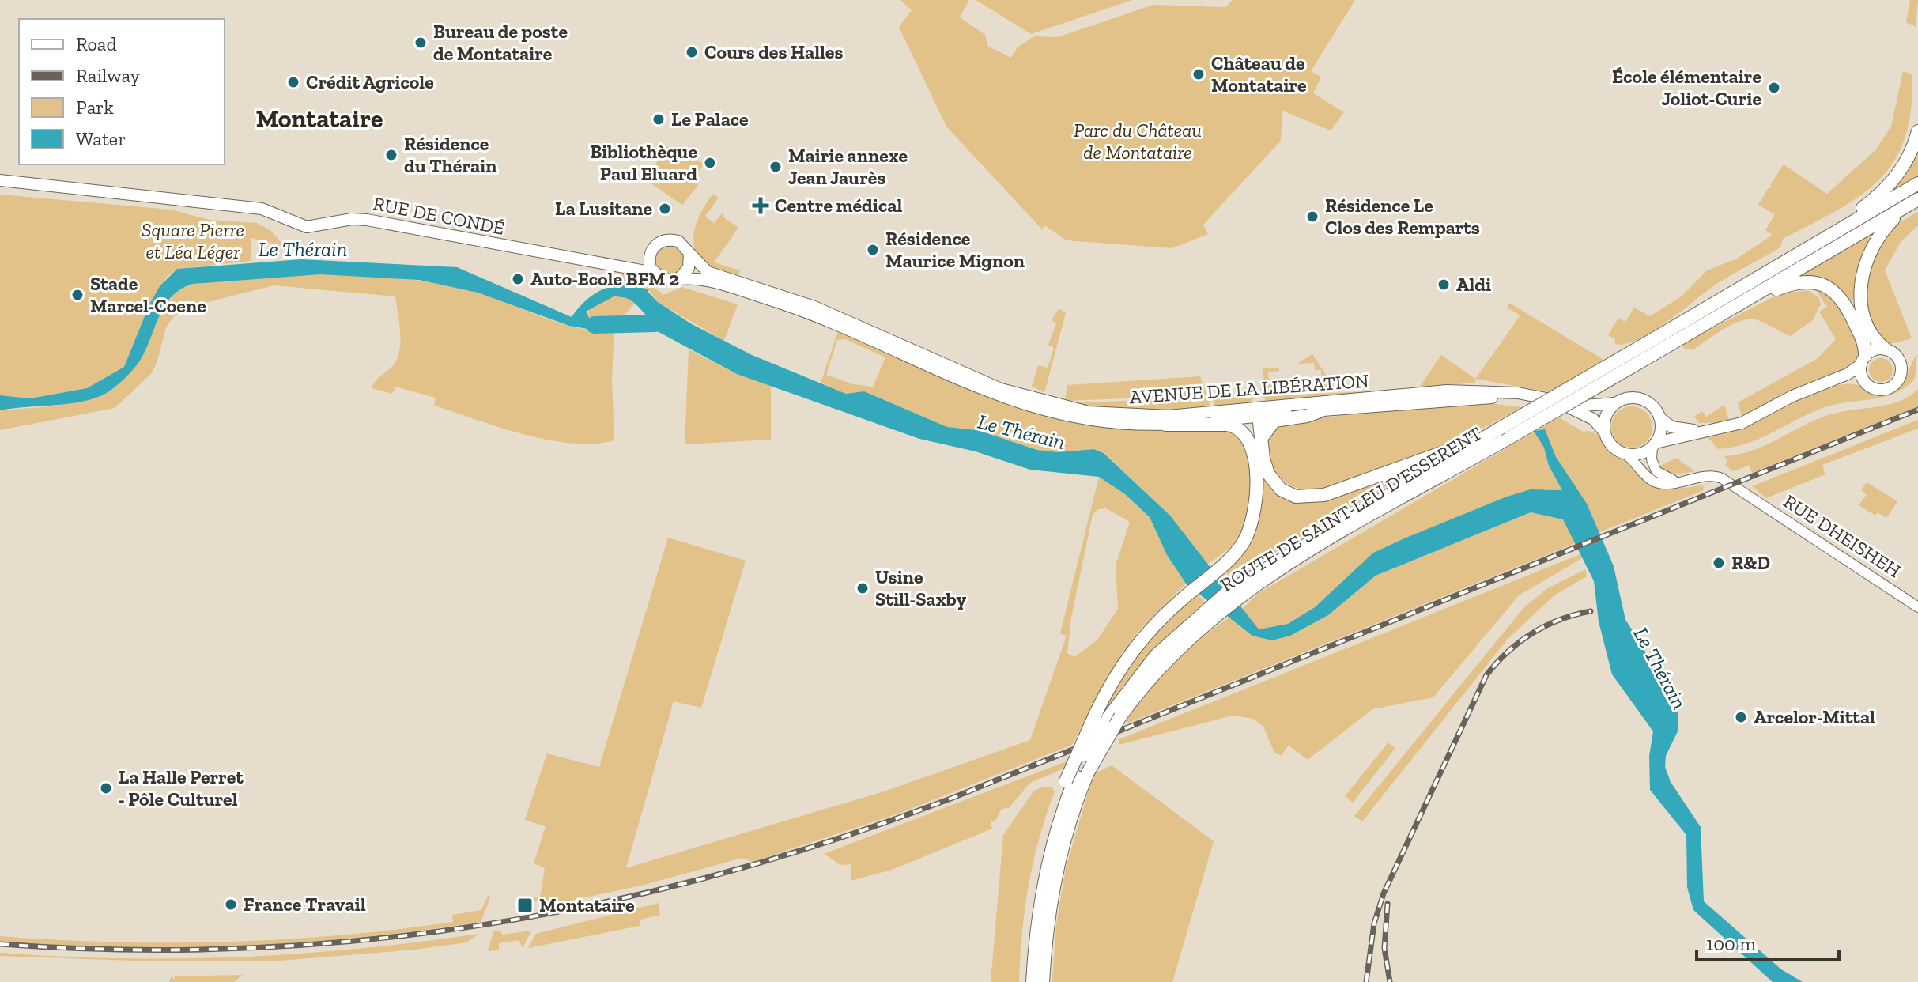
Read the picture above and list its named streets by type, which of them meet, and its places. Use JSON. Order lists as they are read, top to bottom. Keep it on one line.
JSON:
{"streets":{"main road":["RUE DE CONDÉ","AVENUE DE LA LIBÉRATION","ROUTE DE SAINT-LEU D'ESSERENT"],"street":["RUE DHEISHEH"]},"crossings":[["RUE DE CONDÉ","AVENUE DE LA LIBÉRATION"],["AVENUE DE LA LIBÉRATION","RUE DHEISHEH"]],"districts":["Montataire"],"water":["Le Thérain"],"parks":["Parc du Château de Montataire","Square Pierre et Léa Léger"],"places":{"other":["Bureau de poste de Montataire","Cours des Halles","Château de Montataire","Crédit Agricole","École élémentaire Joliot-Curie","Le Palace","Résidence du Thérain","Bibliothèque Paul Eluard","Mairie annexe Jean Jaurès","La Lusitane","Résidence Le Clos des Remparts","Résidence Maurice Mignon","Auto-Ecole BFM 2","Aldi","Stade Marcel-Coene","R&D","Usine Still-Saxby","Arcelor-Mittal","La Halle Perret - Pôle Culturel","France Travail"],"health":["Centre médical"],"transit":["Montataire"]},"legend":["Road","Railway","Park","Water"],"scale_bar":"100 m"}
